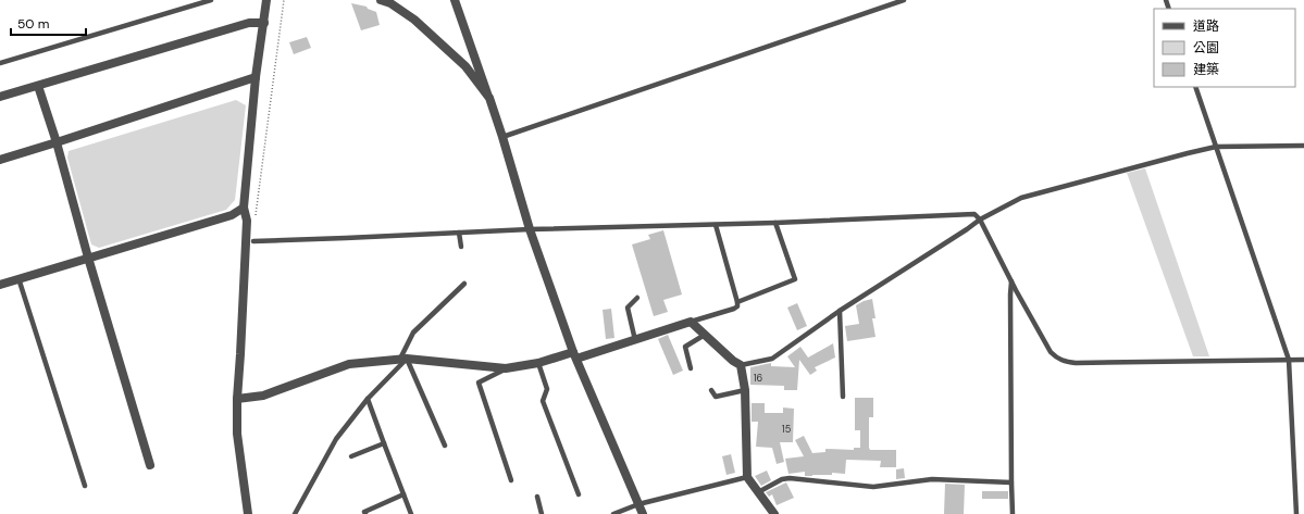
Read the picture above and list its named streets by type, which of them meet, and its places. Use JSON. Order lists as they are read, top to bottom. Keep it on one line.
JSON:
{"house_numbers":["16","15"],"legend":["道路","公園","建築"],"scale_bar":"50 m"}
